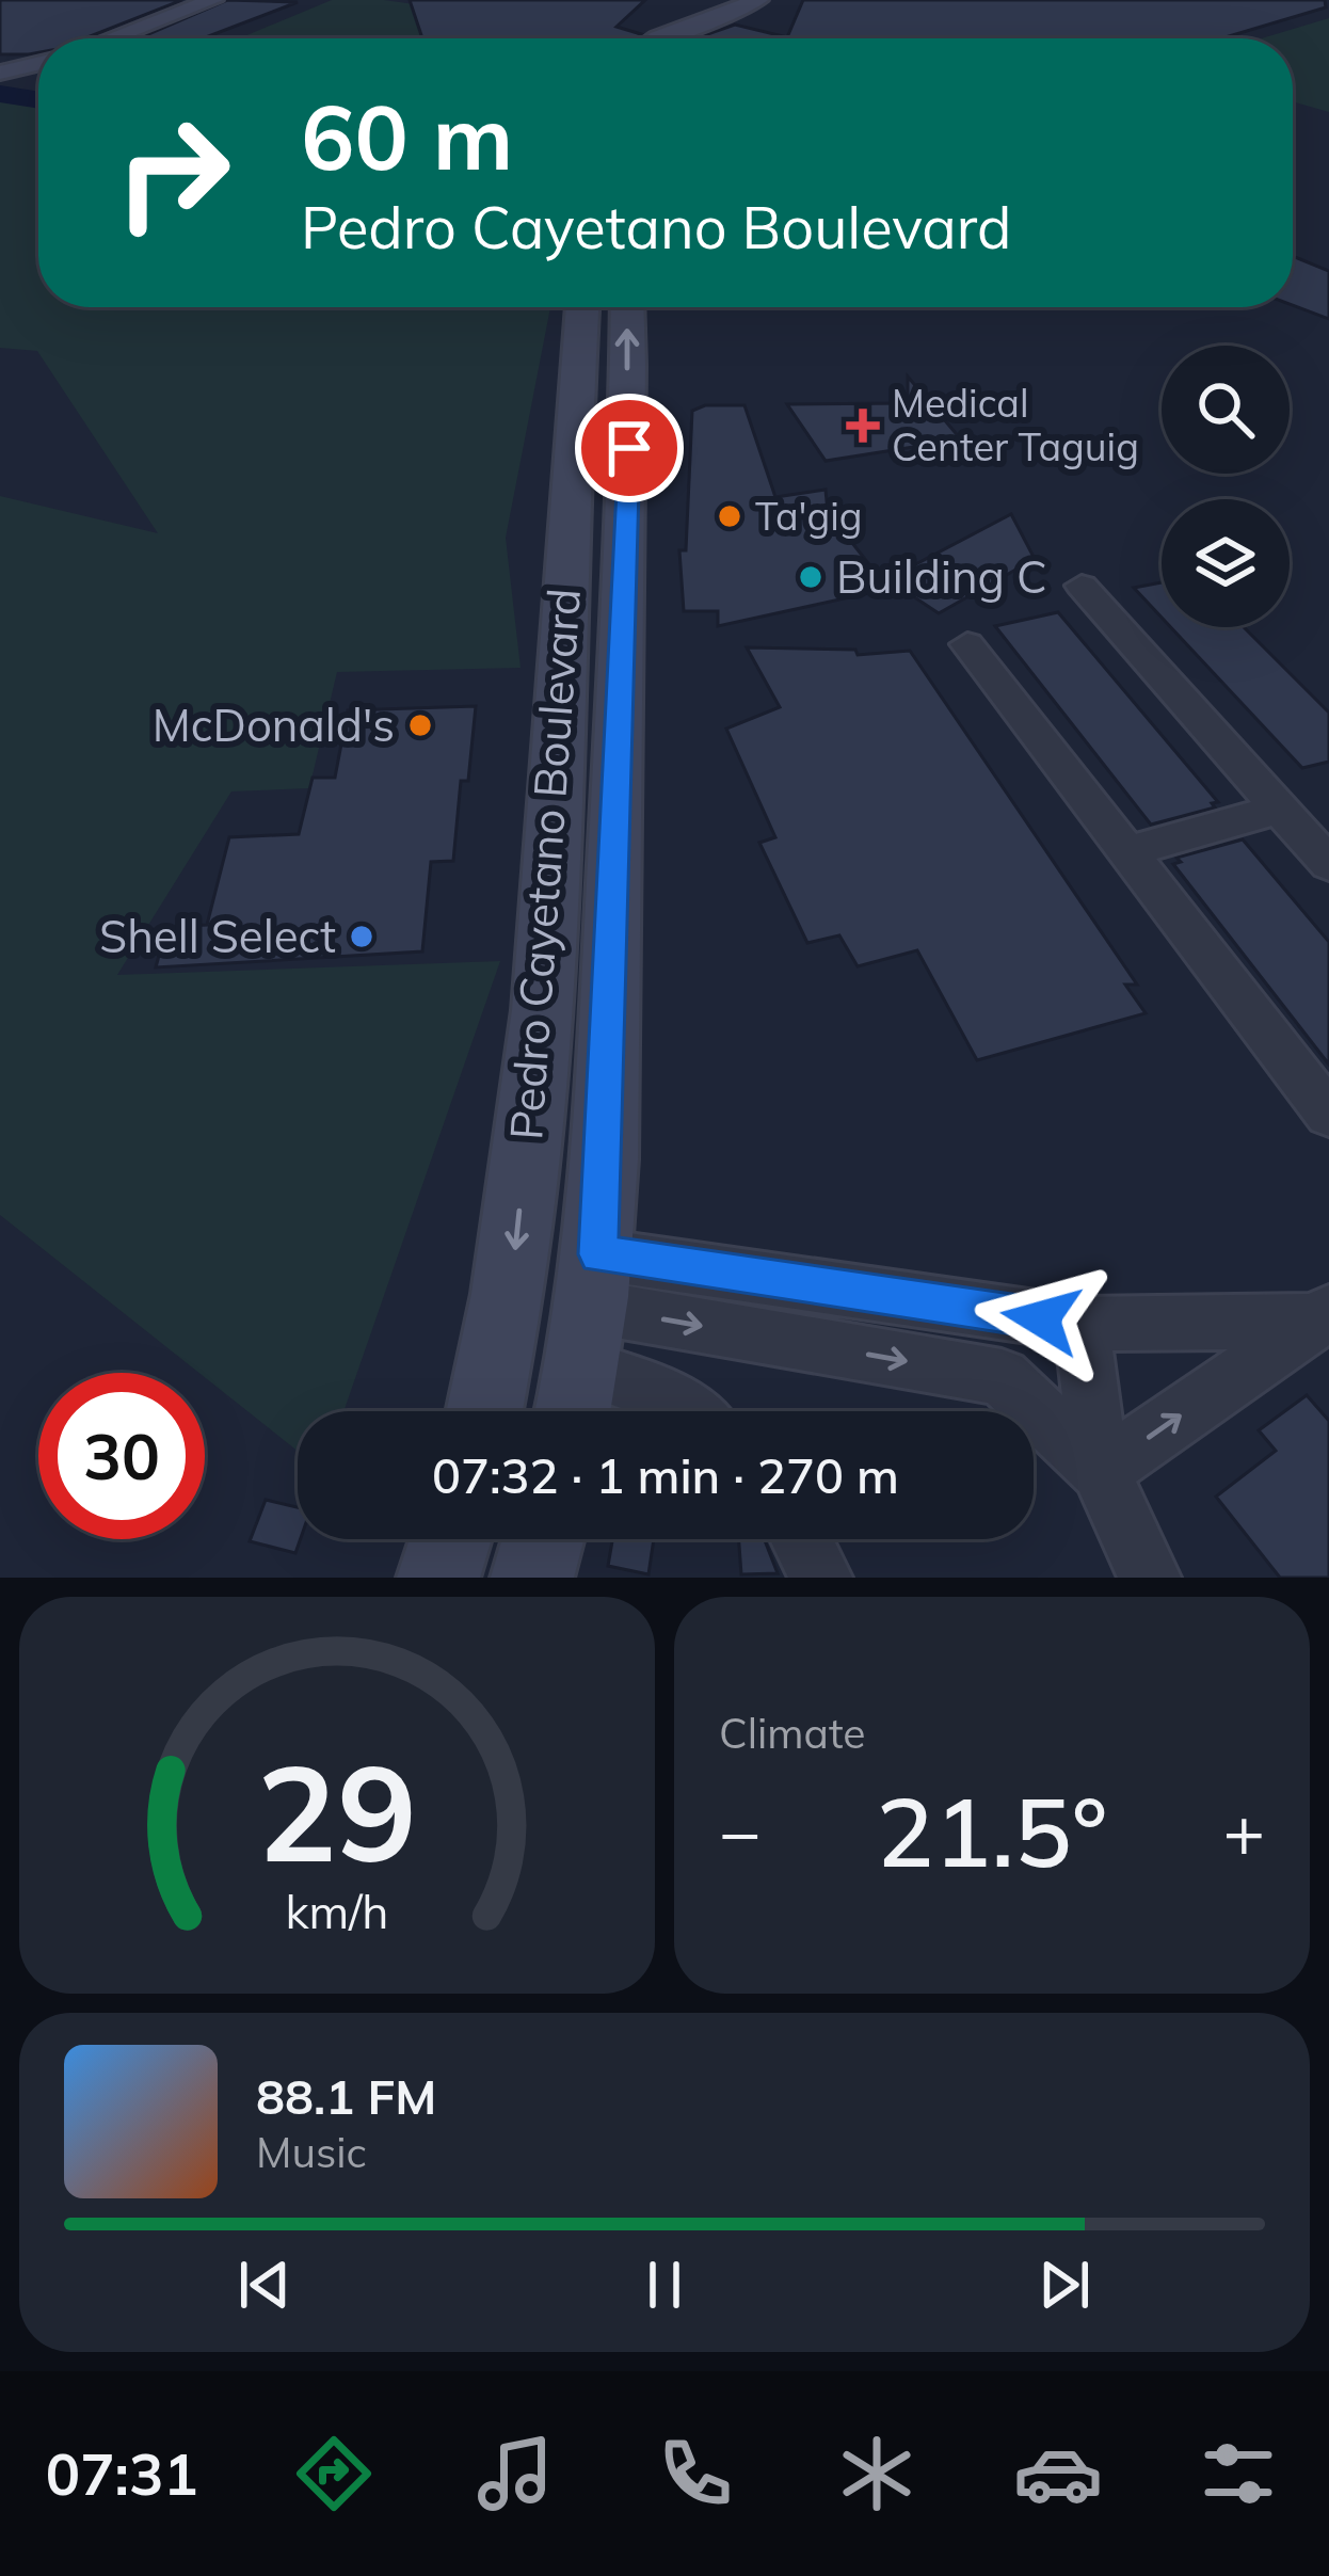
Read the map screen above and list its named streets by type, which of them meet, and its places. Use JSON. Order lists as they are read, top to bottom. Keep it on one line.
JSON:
{"streets":{"main road":["Pedro Cayetano Boulevard"]},"places":{"health":["Medical Center Taguig"],"other":["Ta'gig","Building C","McDonald's","Shell Select"]},"page":{"turn":["60 m","Pedro Cayetano Boulevard"],"limit":"30","trip":"07:32 · 1 min · 270 m","tile":"Climate","heat":["−","21.5°","+"],"song":["88.1 FM","Music"],"tabs":"07:31","gauge":["29","km/h"]}}
